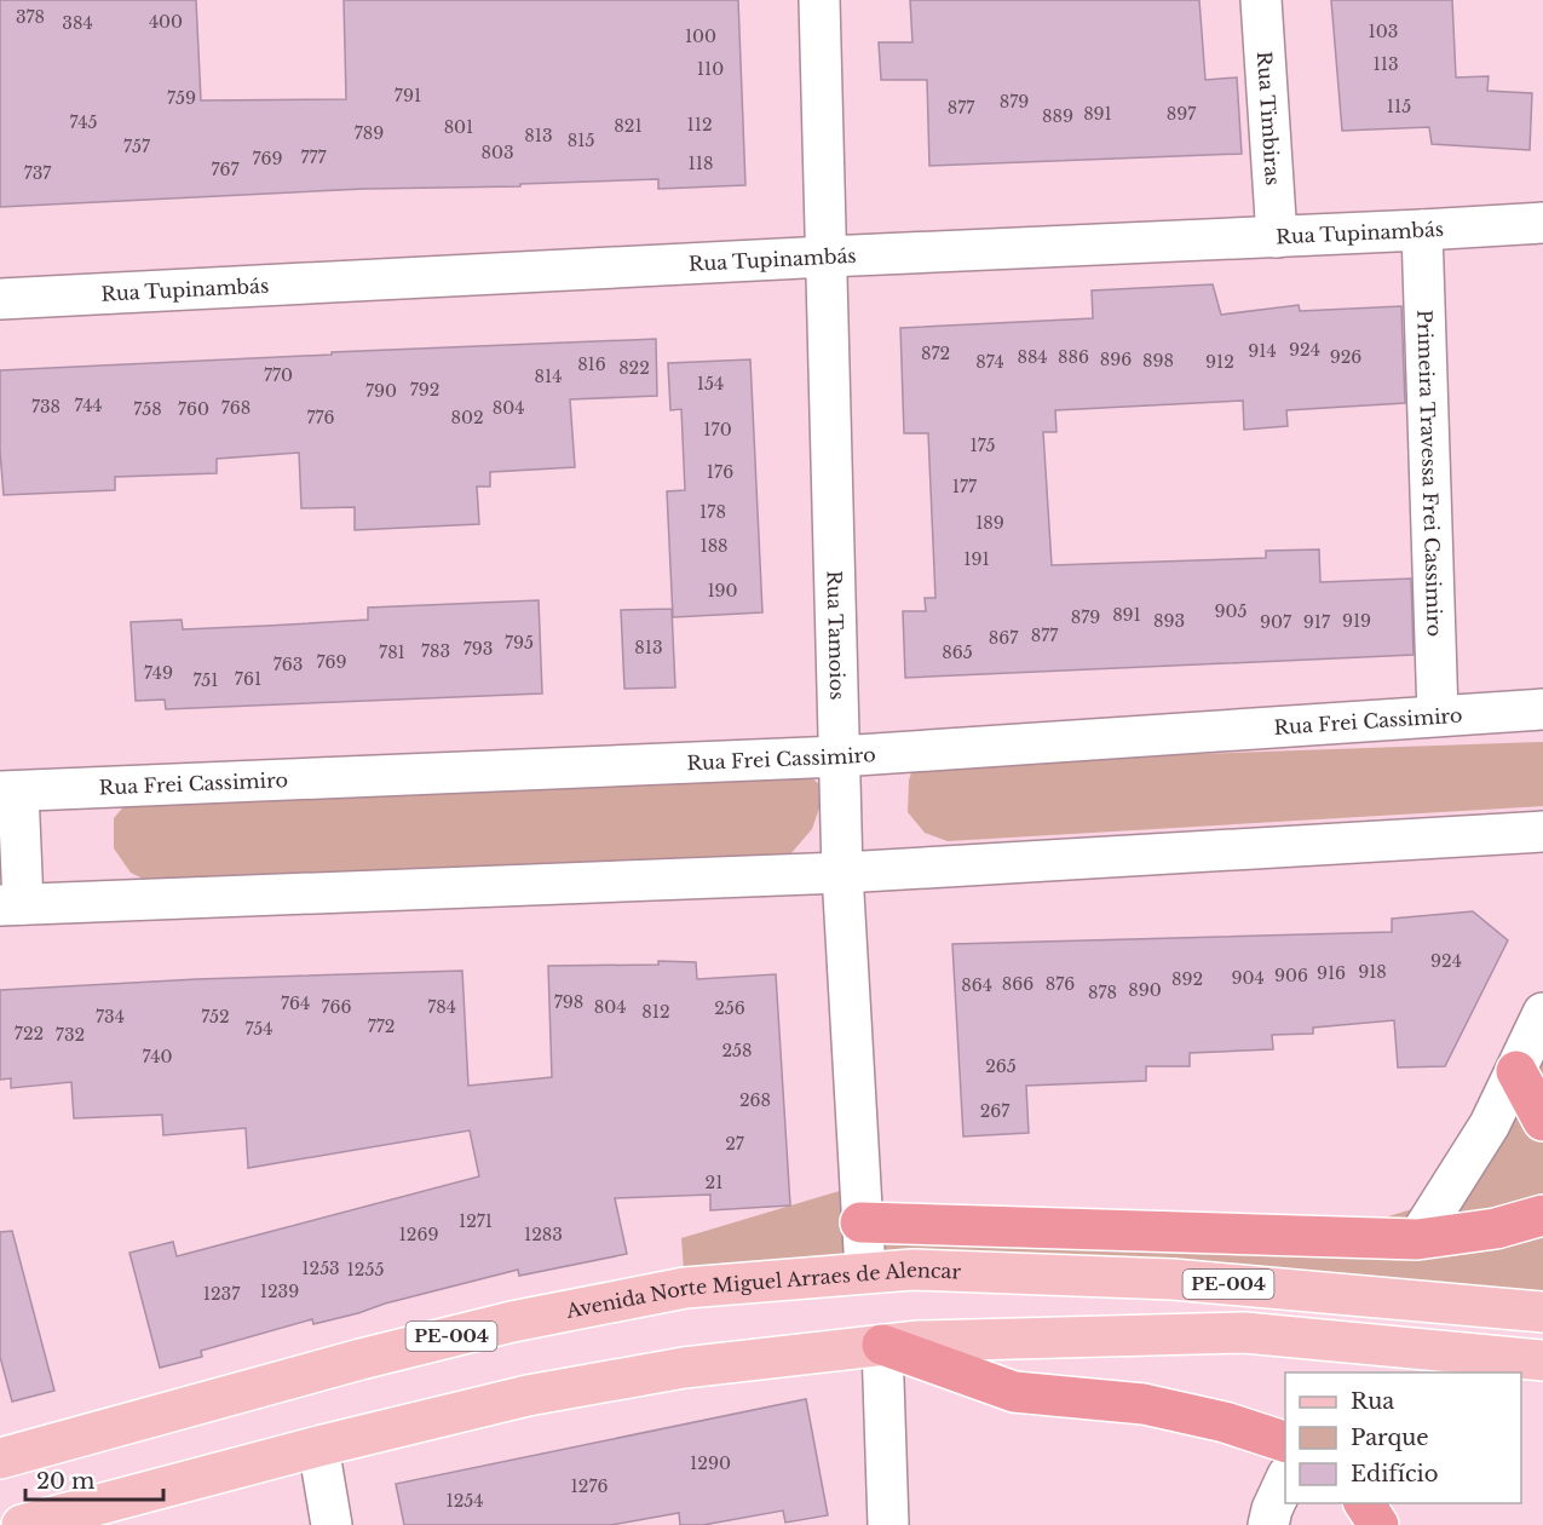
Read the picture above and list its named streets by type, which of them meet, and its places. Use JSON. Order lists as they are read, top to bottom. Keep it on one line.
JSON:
{"streets":{"main road":["PE-004","Avenida Norte Miguel Arraes de Alencar"],"street":["Rua Timbiras","Rua Tupinambás","Primeira Travessa Frei Cassimiro","Rua Tamoios","Rua Frei Cassimiro"]},"crossings":[["Rua Timbiras","Rua Tupinambás"],["Rua Tupinambás","Primeira Travessa Frei Cassimiro"],["Rua Tupinambás","Rua Tamoios"],["Primeira Travessa Frei Cassimiro","Rua Frei Cassimiro"],["Rua Tamoios","Rua Frei Cassimiro"],["Rua Tamoios","Avenida Norte Miguel Arraes de Alencar"]],"house_numbers":["378","400","384","103","100","113","110","791","759","879","115","877","891","897","889","745","112","821","801","789","813","815","757","803","777","769","118","767","737","924","914","872","884","886","926","896","898","874","912","816","822","770","814","154","792","790","744","738","768","804","758","760","776","802","170","175","176","177","178","189","188","191","190","905","891","879","893","919","907","917","877","867","795","813","793","783","781","865","769","763","749","761","751","924","918","916","906","904","892","866","876","864","890","878","798","764","766","784","804","256","812","734","752","772","754","722","732","258","740","265","268","267","27","21","1271","1269","1283","1253","1255","1239","1237","1290","1276","1254"],"legend":["Rua","Parque","Edifício"],"scale_bar":"20 m"}
